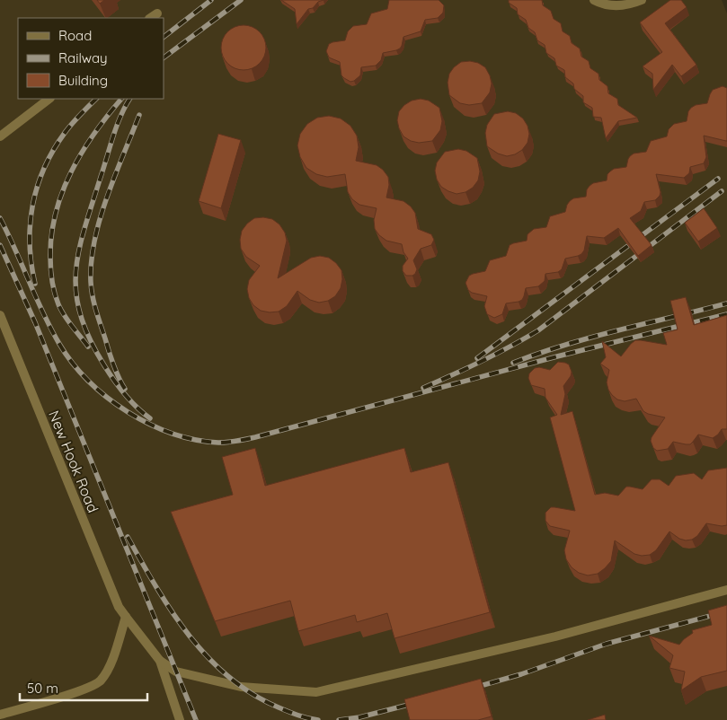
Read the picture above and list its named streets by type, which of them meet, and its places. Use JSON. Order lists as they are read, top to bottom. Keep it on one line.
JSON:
{"streets":{"street":["New Hook Road"]},"legend":["Road","Railway","Building"],"scale_bar":"50 m"}
